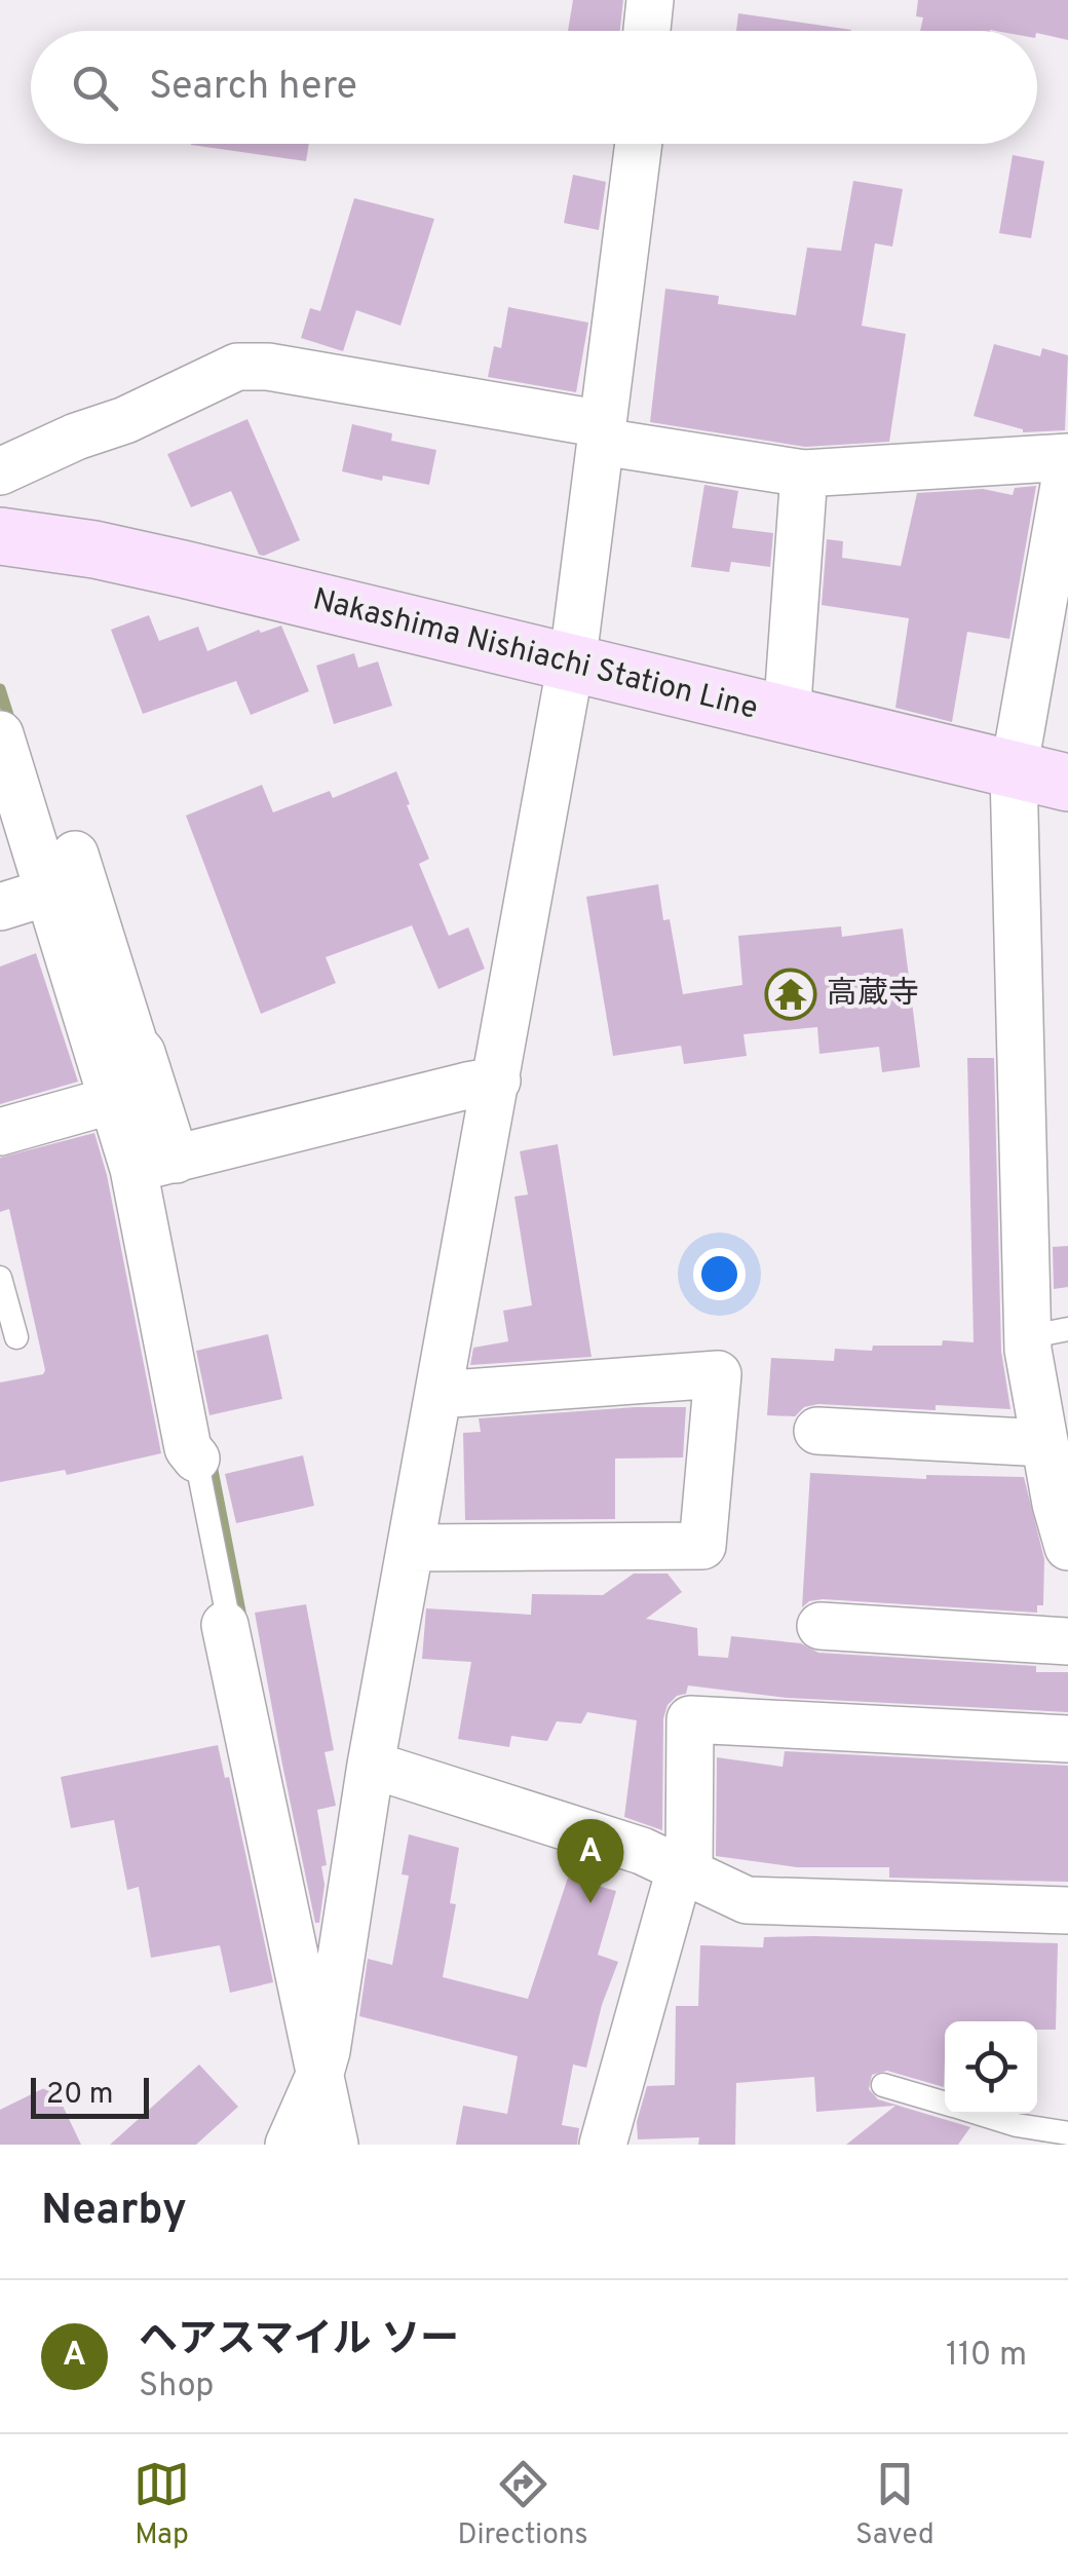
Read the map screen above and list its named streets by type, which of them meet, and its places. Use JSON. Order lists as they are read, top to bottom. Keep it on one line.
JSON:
{"streets":{"main road":["Nakashima Nishiachi Station Line"]},"places":{"temple":["高蔵寺"]},"scale_bar":"20 m","page":{"search":"Search here","pins":"A","scale":"20 m","heading":"Nearby","list":[{"mark":"A","name":"ヘアスマイル ソー","note":"Shop","value":"110 m"}],"nav":["Map","Directions","Saved"]}}
